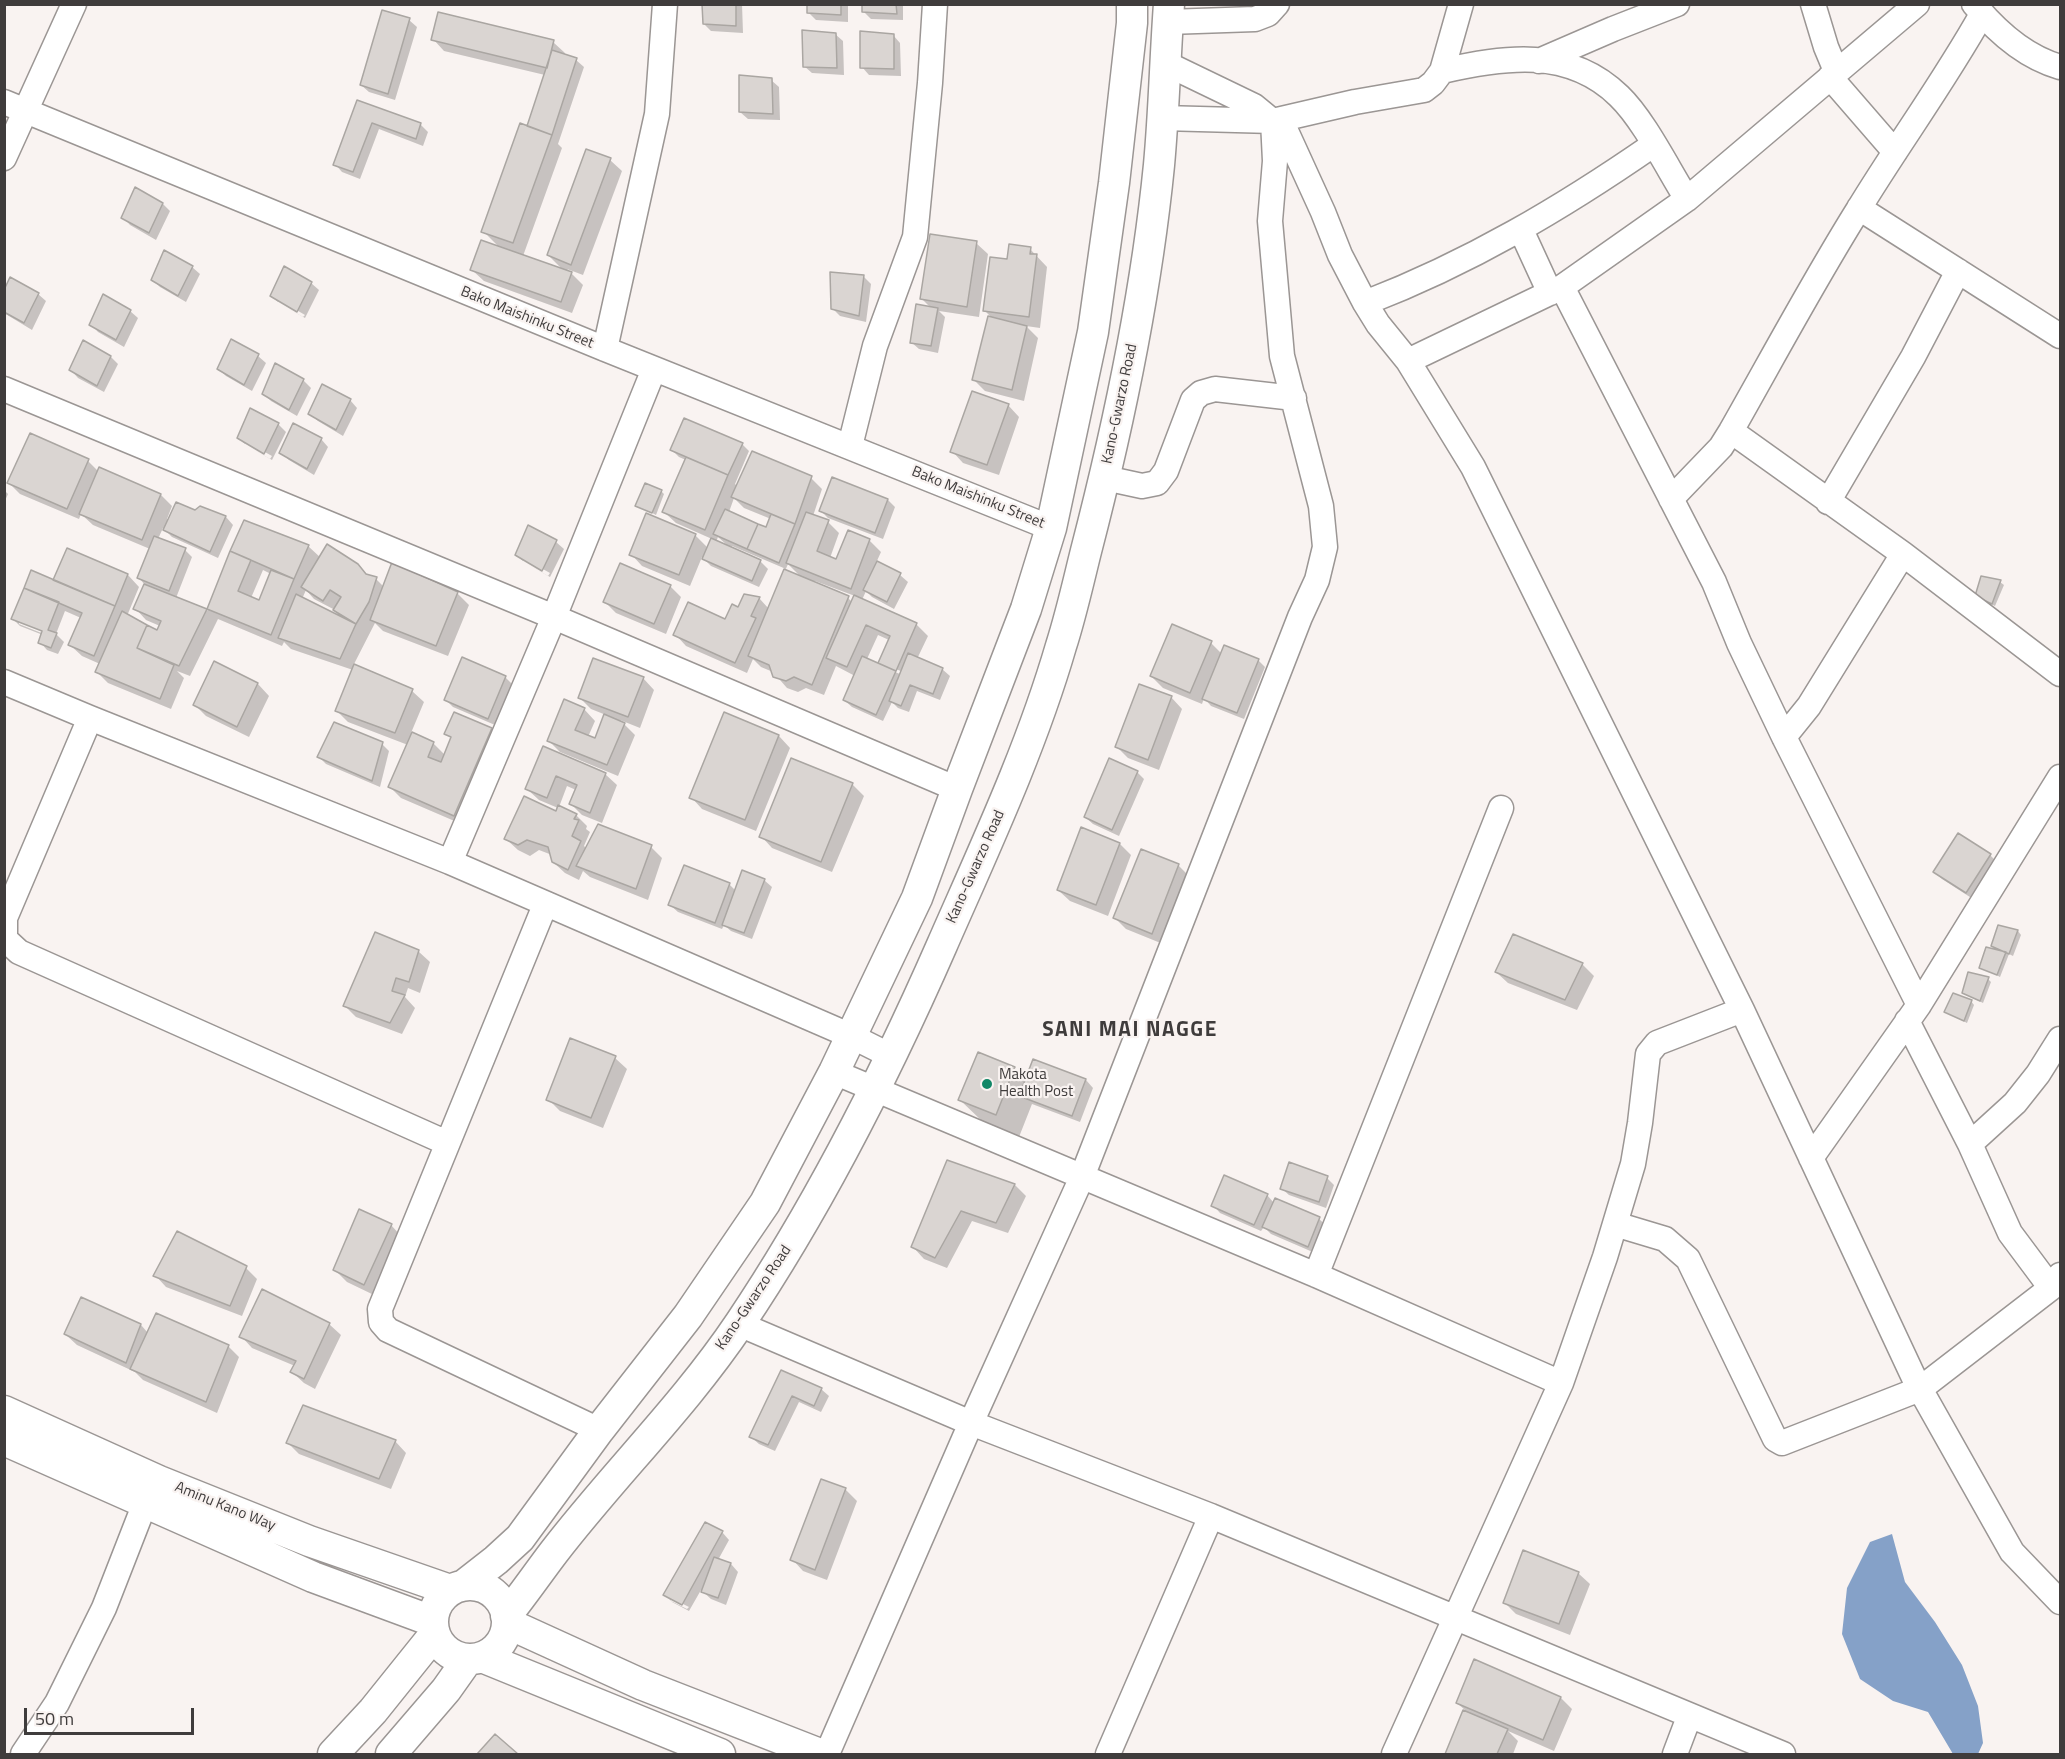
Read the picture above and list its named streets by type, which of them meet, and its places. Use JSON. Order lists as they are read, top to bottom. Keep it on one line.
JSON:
{"streets":{"main road":["Kano-Gwarzo Road","Aminu Kano Way"],"street":["Bako Maishinku Street"]},"crossings":[["Kano-Gwarzo Road","Aminu Kano Way"]],"districts":["SANI MAI NAGGE"],"places":["Makota Health Post"],"scale_bar":"50 m"}
